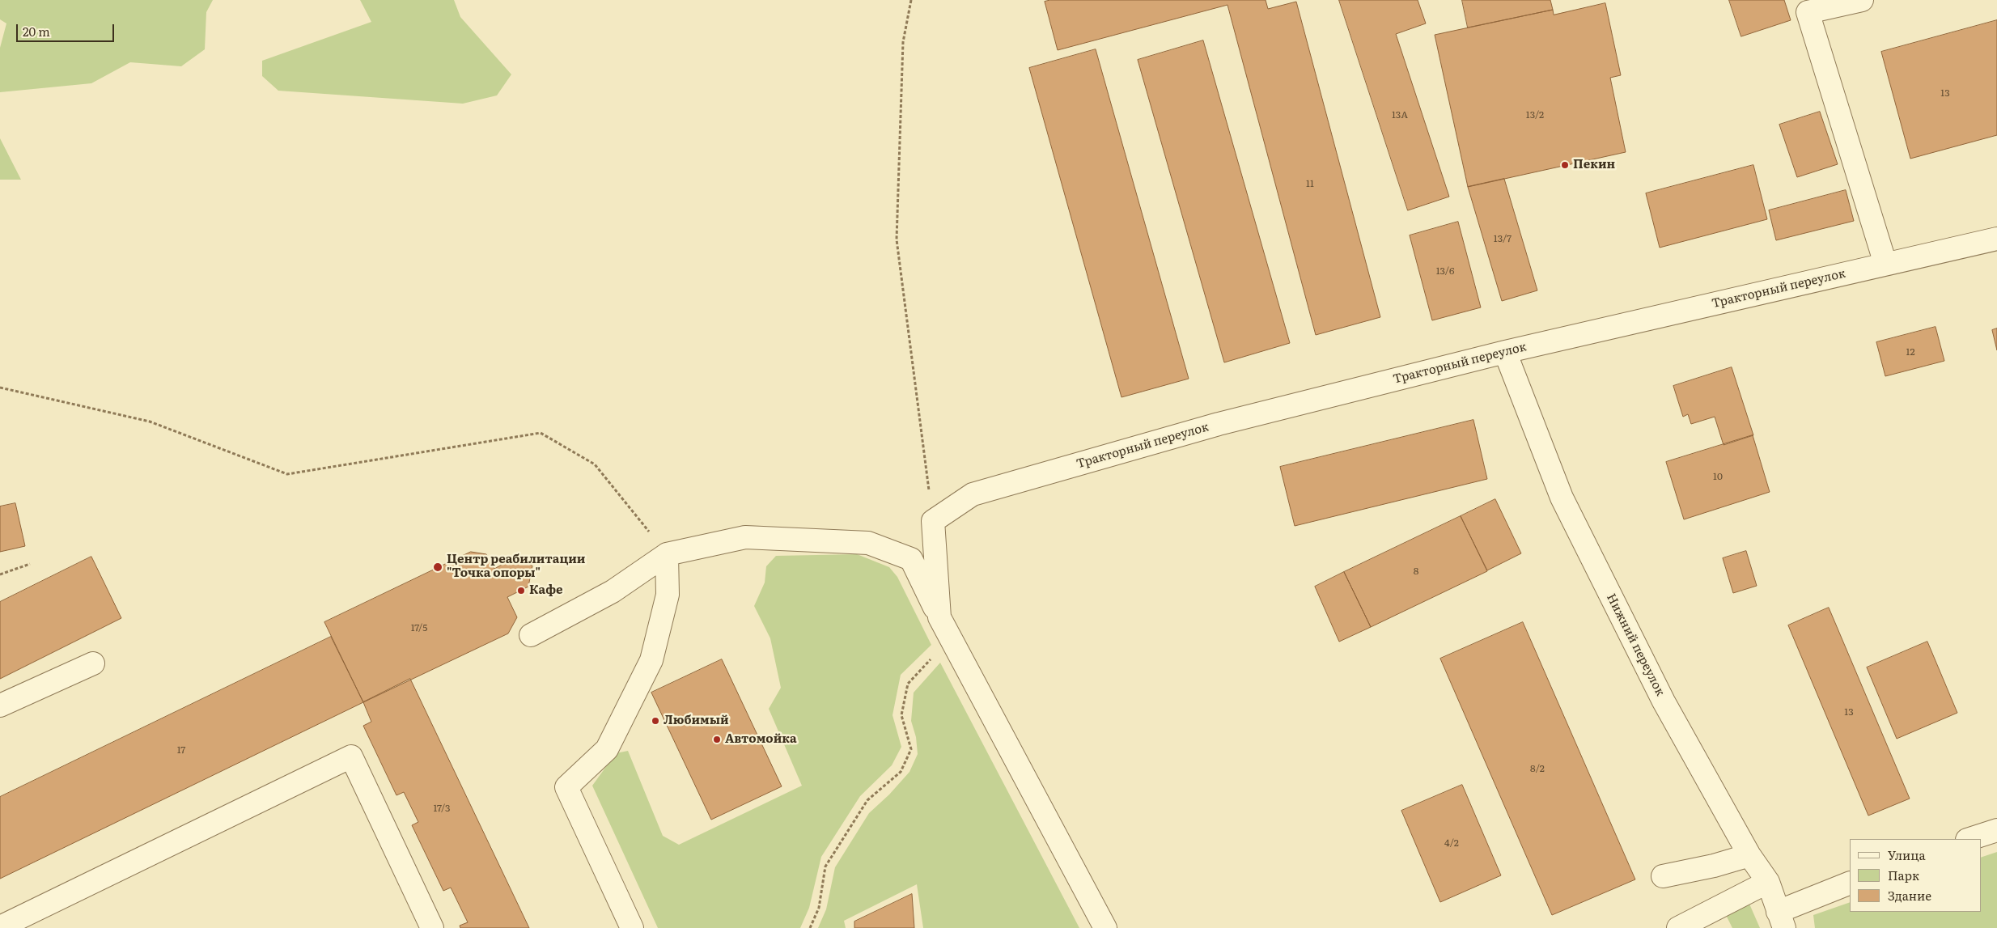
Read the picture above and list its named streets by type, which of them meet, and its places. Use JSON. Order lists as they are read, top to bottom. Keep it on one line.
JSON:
{"streets":{"street":["Тракторный переулок","Нижний переулок"]},"crossings":[["Тракторный переулок","Нижний переулок"]],"places":["Пекин","Центр реабилитации \"Точка опоры\"","Кафе","Любимый","Автомойка"],"house_numbers":["13","13А","13/2","11","13/7","13/6","12","10","8","17/5","13","17","8/2","17/3","4/2"],"legend":["Улица","Парк","Здание"],"scale_bar":"20 m"}
